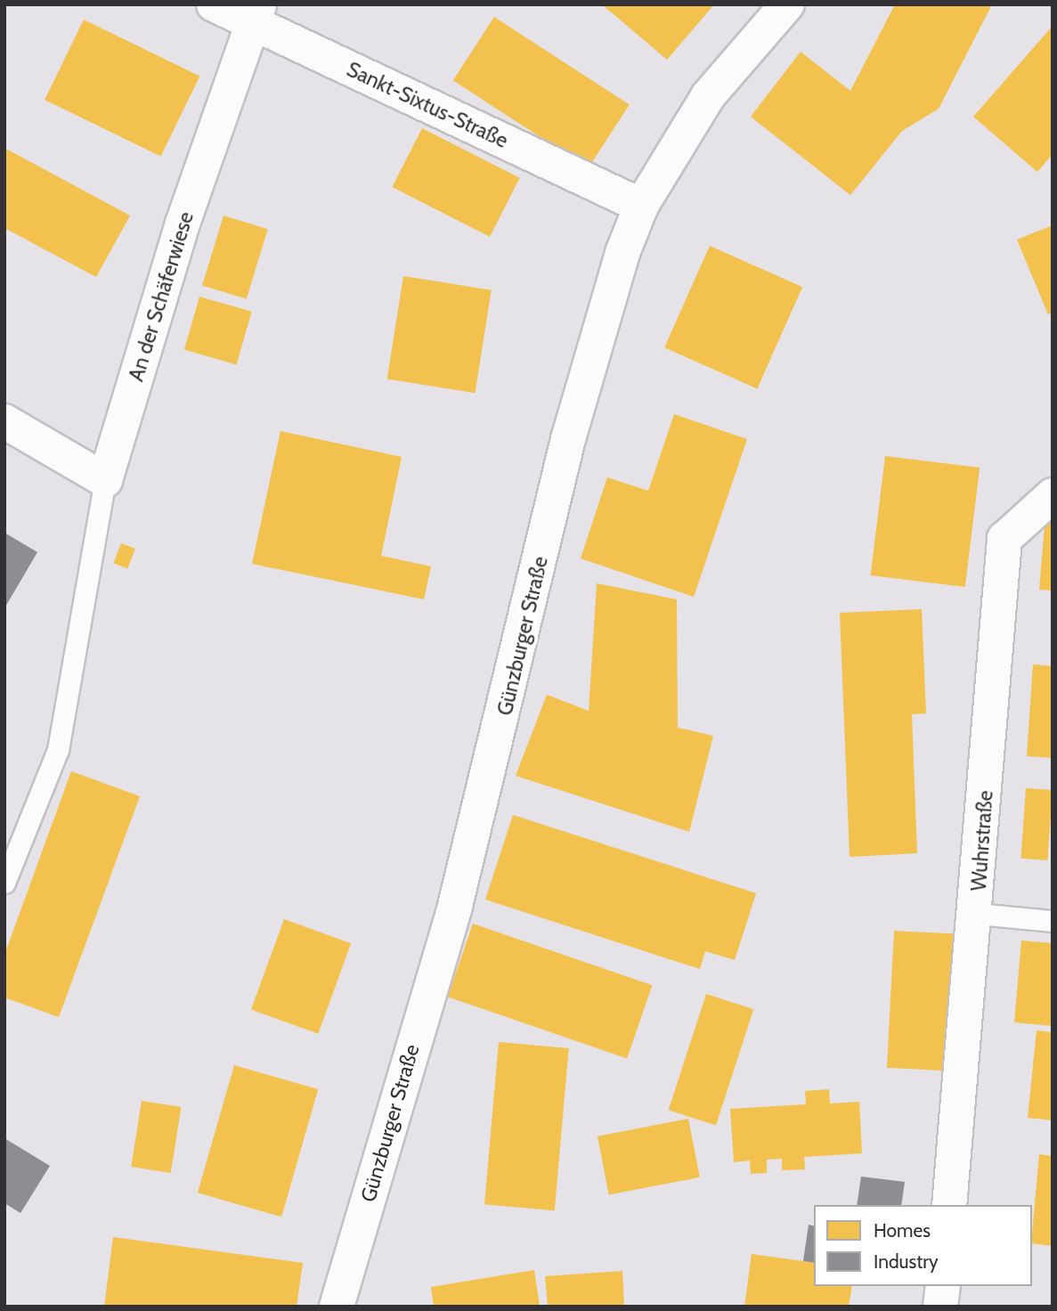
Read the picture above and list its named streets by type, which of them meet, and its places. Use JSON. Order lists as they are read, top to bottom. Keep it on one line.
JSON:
{"streets":{"street":["Sankt-Sixtus-Straße","An der Schäferwiese","Günzburger Straße","Wuhrstraße"]},"crossings":[["Sankt-Sixtus-Straße","An der Schäferwiese"],["Sankt-Sixtus-Straße","Günzburger Straße"]],"legend":["Homes","Industry"]}
